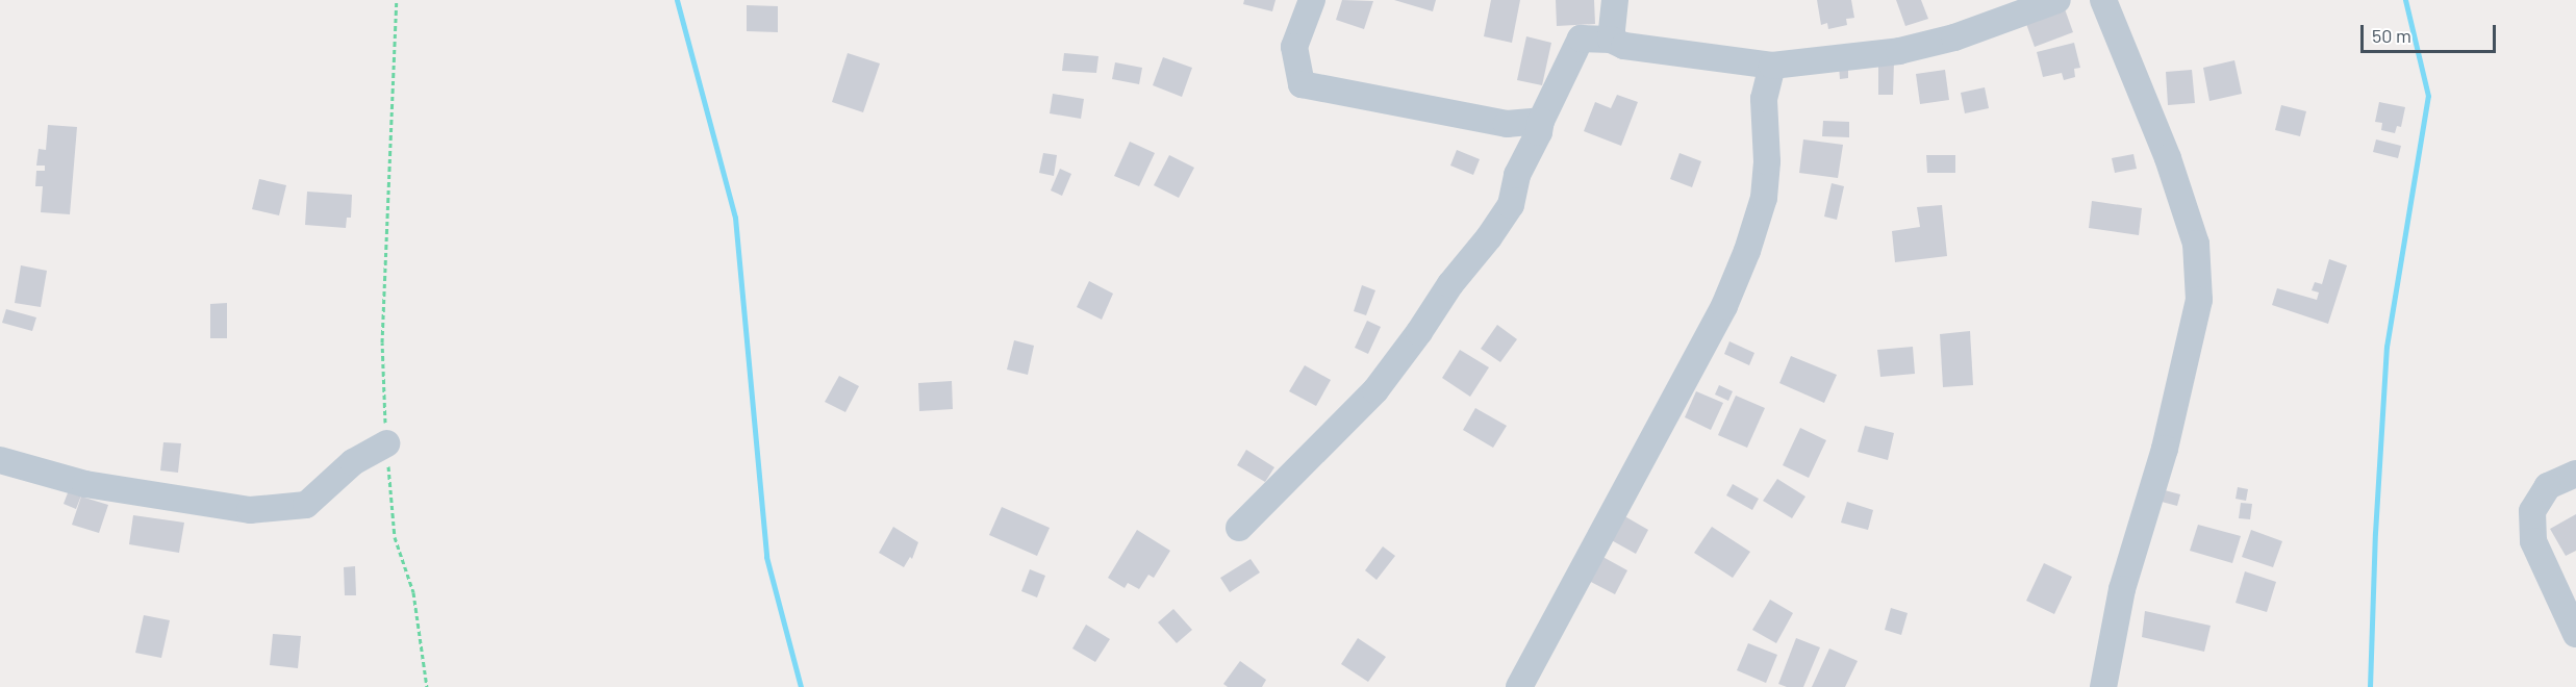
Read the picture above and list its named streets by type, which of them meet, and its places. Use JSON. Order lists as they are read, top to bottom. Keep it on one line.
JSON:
{"scale_bar":"50 m"}
